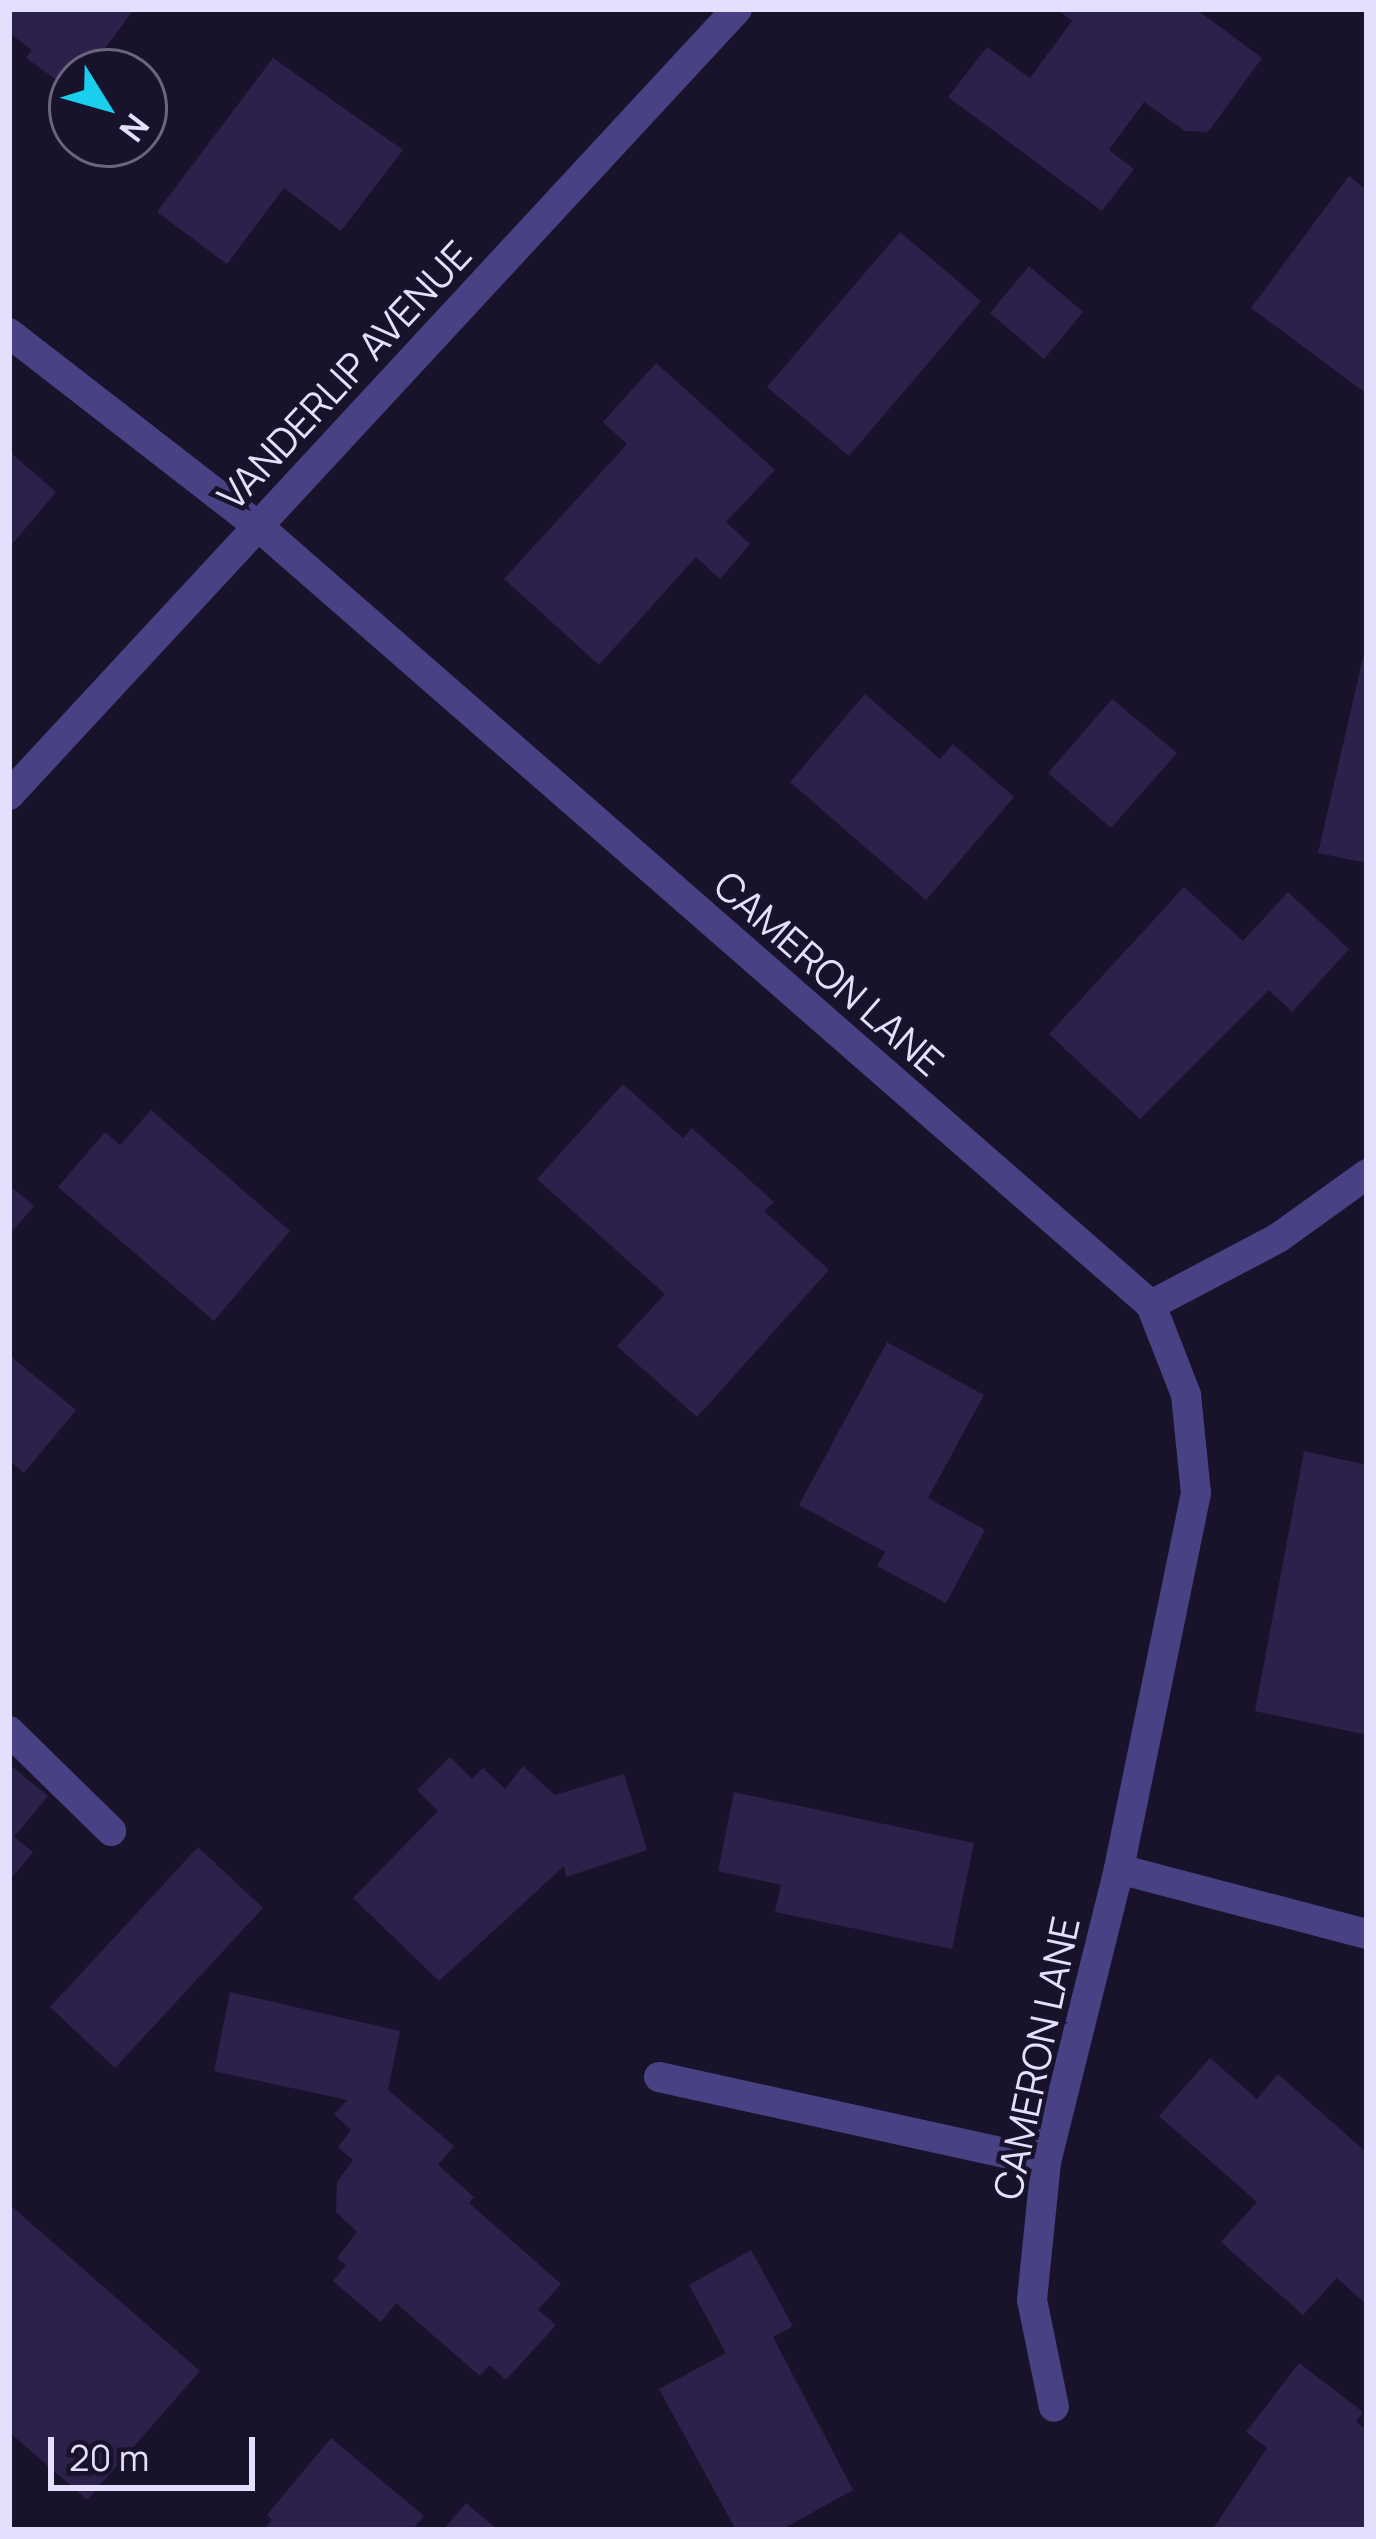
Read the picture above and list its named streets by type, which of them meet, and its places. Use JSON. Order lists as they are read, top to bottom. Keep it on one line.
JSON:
{"streets":{"street":["VANDERLIP AVENUE","CAMERON LANE"]},"crossings":[["VANDERLIP AVENUE","CAMERON LANE"]],"scale_bar":"20 m","north":"bottom right"}
